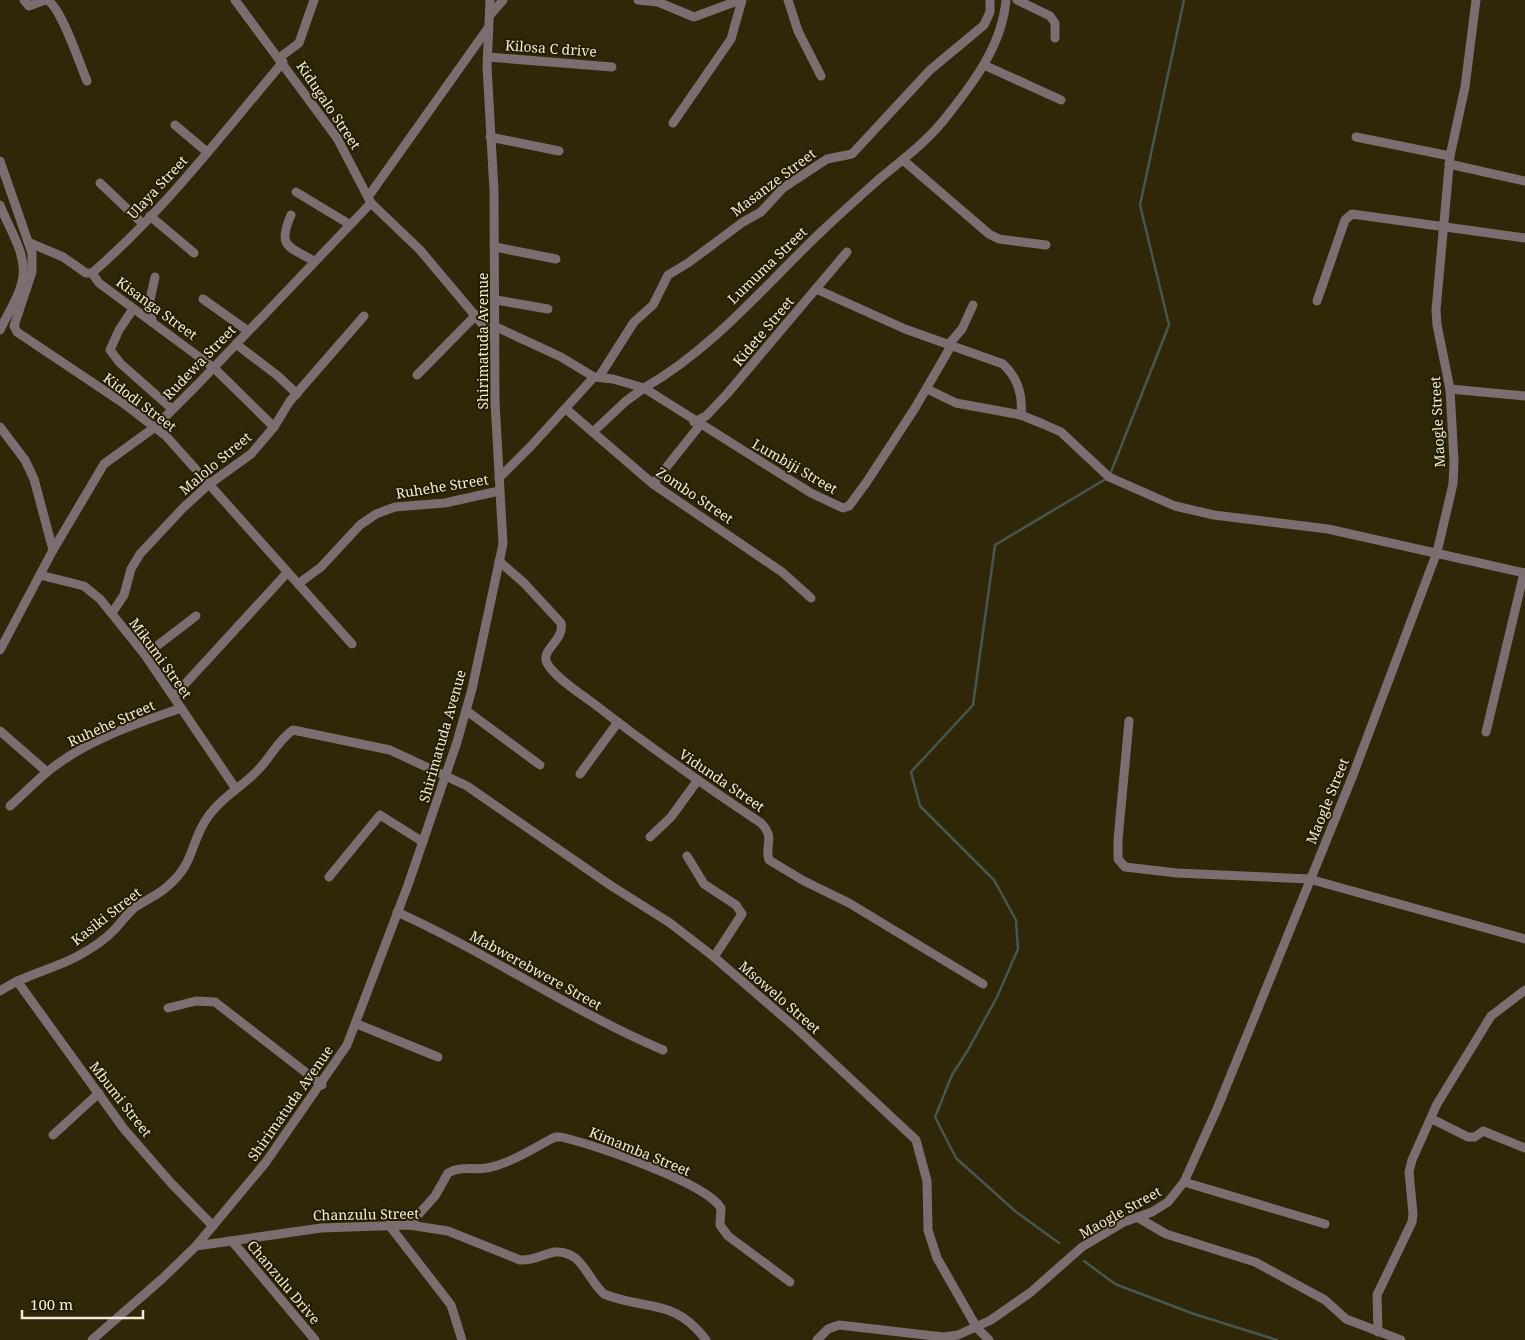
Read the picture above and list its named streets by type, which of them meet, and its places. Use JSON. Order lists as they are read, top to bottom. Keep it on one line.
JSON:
{"streets":{"street":["Kilosa C drive","Kidugalo Street","Masanze Street","Ulaya Street","Lumuma Street","Kisanga Street","Kidete Street","Shirimatuda Avenue","Rudewa Street","Kidodi Street","Maogle Street","Malolo Street","Lumbiji Street","Ruhehe Street","Zombo Street","Mikumi Street","Vidunda Street","Kasiki Street","Mabwerebwere Street","Msowelo Street","Mbumi Street","Kimamba Street","Chanzulu Street","Chanzulu Drive"]},"crossings":[["Kilosa C drive","Shirimatuda Avenue"],["Kidugalo Street","Ulaya Street"],["Kidugalo Street","Shirimatuda Avenue"],["Kidugalo Street","Rudewa Street"],["Ulaya Street","Kisanga Street"],["Lumuma Street","Lumbiji Street"],["Lumuma Street","Zombo Street"],["Kisanga Street","Rudewa Street"],["Kisanga Street","Malolo Street"],["Kidete Street","Lumbiji Street"],["Kidete Street","Zombo Street"],["Shirimatuda Avenue","Rudewa Street"],["Shirimatuda Avenue","Ruhehe Street"],["Shirimatuda Avenue","Vidunda Street"],["Shirimatuda Avenue","Kasiki Street"],["Shirimatuda Avenue","Mabwerebwere Street"],["Shirimatuda Avenue","Msowelo Street"],["Shirimatuda Avenue","Mbumi Street"],["Shirimatuda Avenue","Chanzulu Street"],["Rudewa Street","Kidodi Street"],["Rudewa Street","Mikumi Street"],["Kidodi Street","Malolo Street"],["Kidodi Street","Ruhehe Street"],["Maogle Street","Msowelo Street"],["Malolo Street","Mikumi Street"],["Ruhehe Street","Mikumi Street"],["Mikumi Street","Kasiki Street"],["Kasiki Street","Msowelo Street"],["Kasiki Street","Mbumi Street"],["Kimamba Street","Chanzulu Street"],["Chanzulu Street","Chanzulu Drive"]],"scale_bar":"100 m"}
